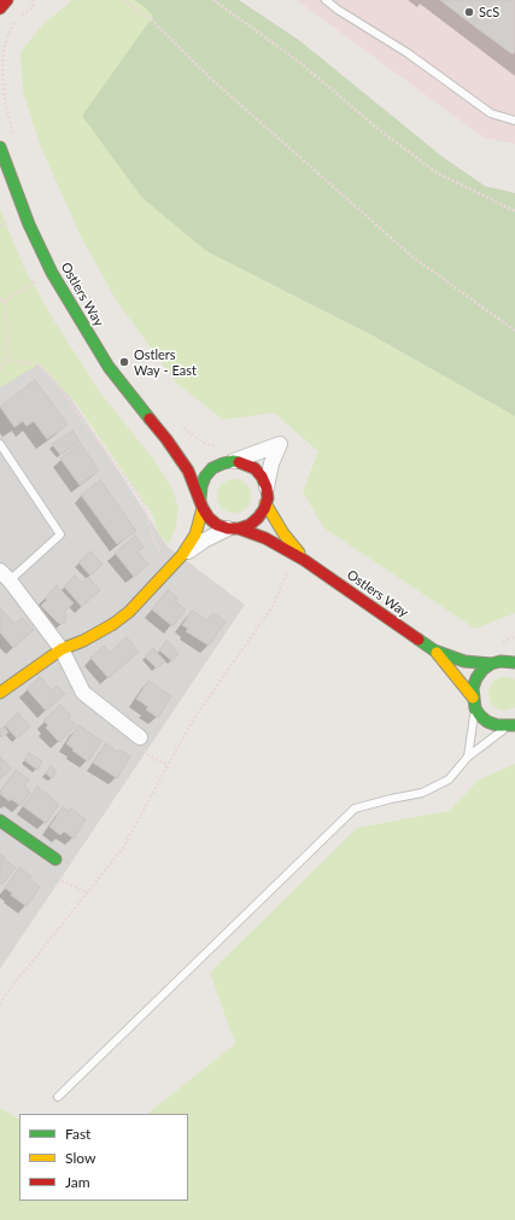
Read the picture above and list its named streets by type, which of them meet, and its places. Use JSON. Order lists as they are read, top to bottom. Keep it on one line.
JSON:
{"streets":{"street":["Ostlers Way"]},"places":["ScS","Ostlers Way - East"],"legend":["Fast","Slow","Jam"]}
